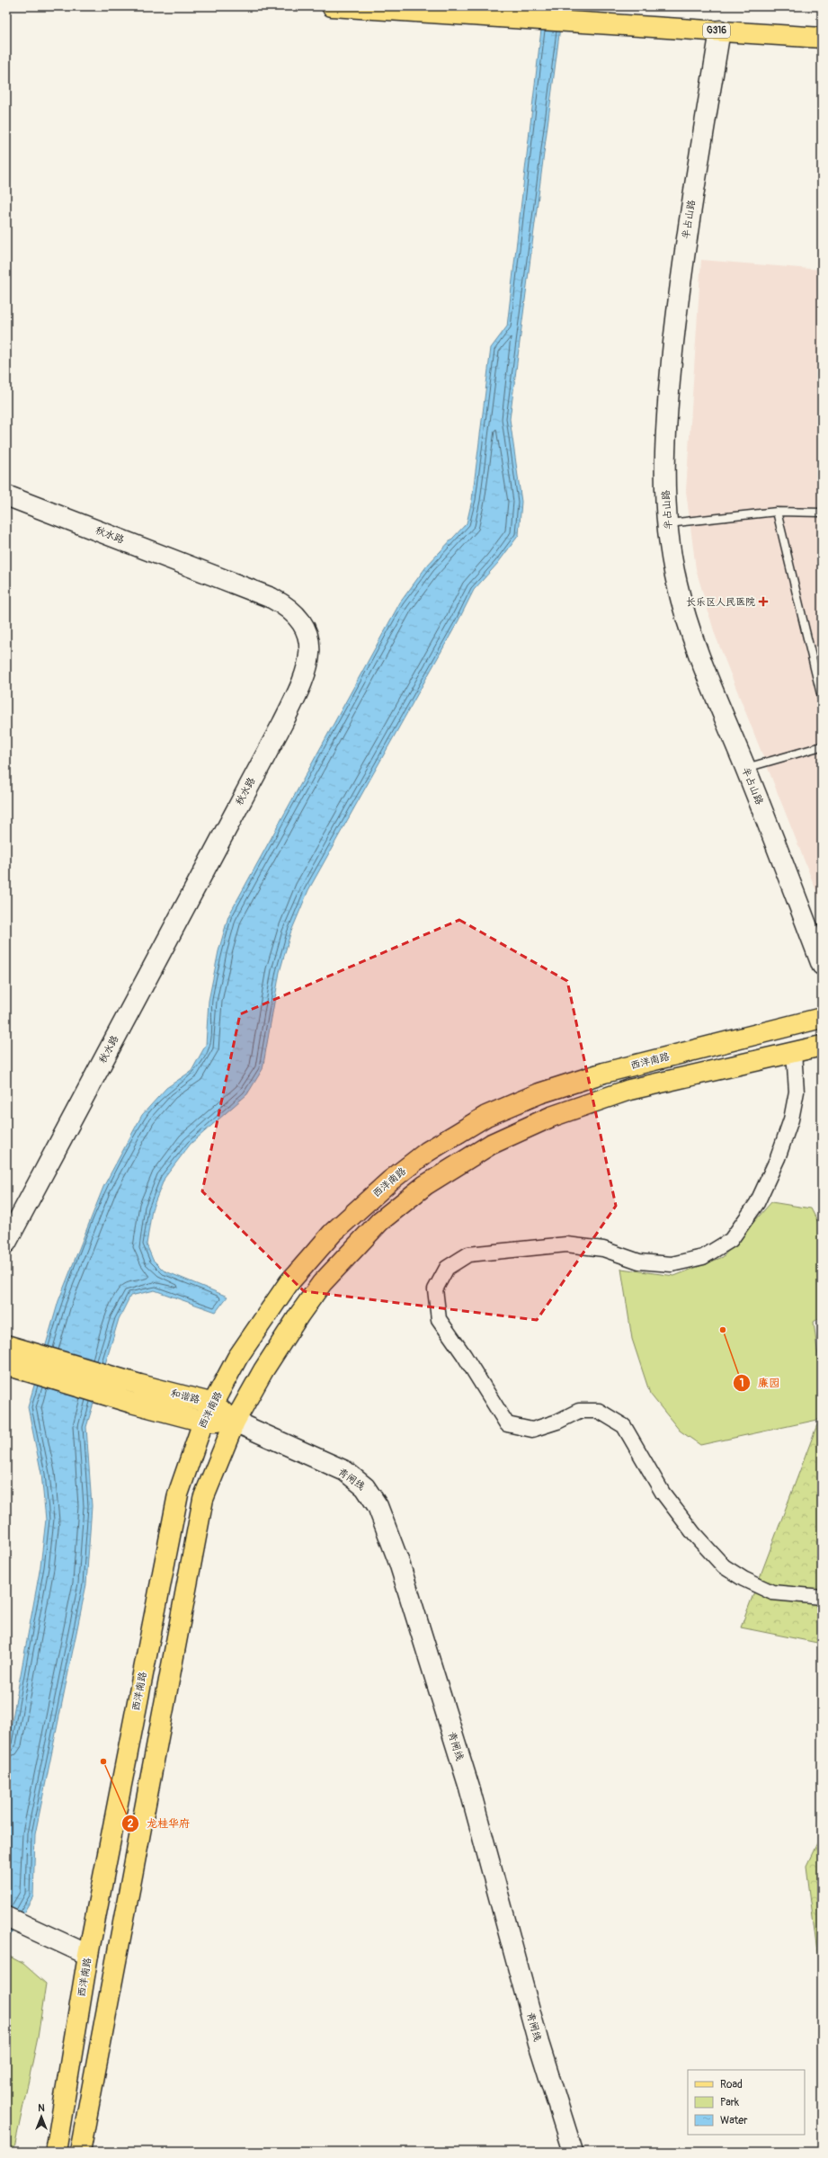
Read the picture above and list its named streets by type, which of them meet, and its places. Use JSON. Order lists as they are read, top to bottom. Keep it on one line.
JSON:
{"streets":{"main road":["G316","西洋南路","和谐路"],"street":["半占山路","秋水路","青闸线"]},"crossings":[["G316","半占山路"],["西洋南路","和谐路"],["和谐路","青闸线"]],"places":{"health":["长乐区人民医院"],"other":["廉园","龙桂华府"]},"legend":["Road","Park","Water"],"north":"top"}
